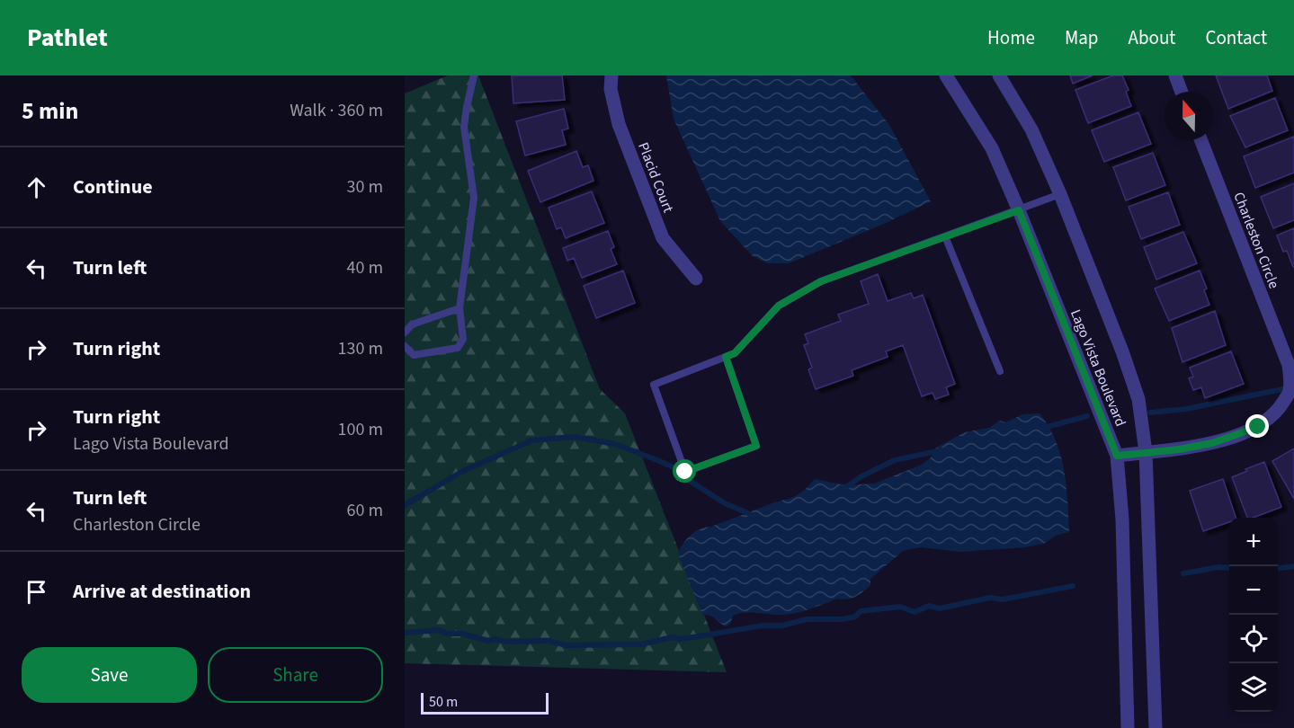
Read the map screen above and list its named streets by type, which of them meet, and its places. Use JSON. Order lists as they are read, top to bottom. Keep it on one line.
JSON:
{"streets":{"street":["Placid Court","Charleston Circle","Lago Vista Boulevard"]},"crossings":[["Charleston Circle","Lago Vista Boulevard"]],"scale_bar":"50 m","north":"top","page":{"header":"Pathlet","nav":["Home","Map","About","Contact"],"heading":["5 min","Walk · 360 m"],"list":[["Continue","30 m"],["Turn left","40 m"],["Turn right","130 m"],["Turn right","Lago Vista Boulevard","100 m"],["Turn left","Charleston Circle","60 m"],"Arrive at destination"],"map_buttons":["+","−"],"buttons":["Save","Share"],"scale":"50 m"}}
